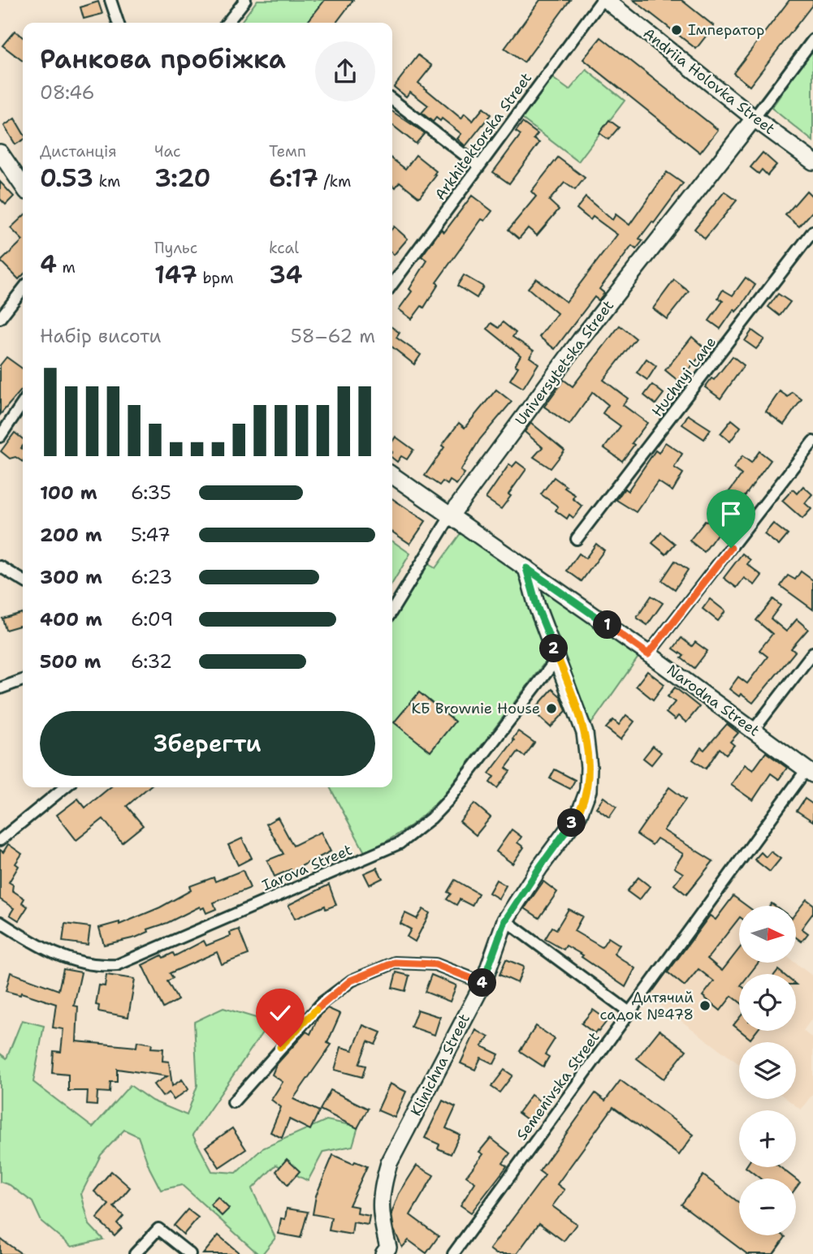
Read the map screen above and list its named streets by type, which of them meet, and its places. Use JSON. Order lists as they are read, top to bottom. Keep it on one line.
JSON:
{"streets":{"street":["Andriia Holovka Street","Arkhitektorska Street","Universytetska Street","Huchnyi Lane","Narodna Street","Iarova Street","Klinichna Street","Semenivska Street"]},"crossings":[["Andriia Holovka Street","Arkhitektorska Street"],["Andriia Holovka Street","Universytetska Street"],["Universytetska Street","Narodna Street"],["Narodna Street","Klinichna Street"],["Narodna Street","Semenivska Street"],["Iarova Street","Klinichna Street"]],"places":["Імператор","КБ Brownie House","Дитячий садок №478"],"north":"right","page":{"heading":["Ранкова пробіжка","08:46"],"stats":[["Дистанція","0.53 km"],["Час","3:20"],["Темп","6:17 /km"],["4 m"],["Пульс","147 bpm"],["kcal","34"]],"chart":["Набір висоти","58–62 m"],"list":[{"name":"100 m","note":"6:35"},{"name":"200 m","note":"5:47"},{"name":"300 m","note":"6:23"},{"name":"400 m","note":"6:09"},{"name":"500 m","note":"6:32"}],"pins":["1","2","3","4"],"buttons":"Зберегти","map_buttons":["+","−"]}}
